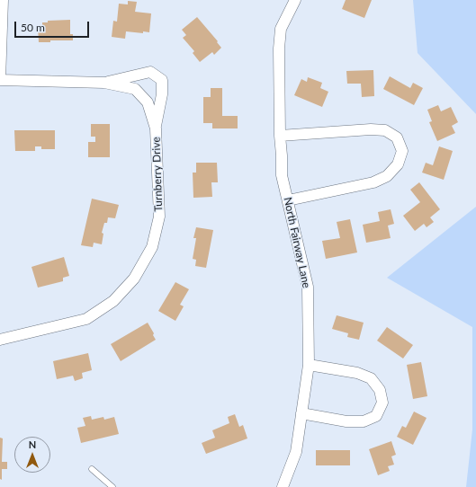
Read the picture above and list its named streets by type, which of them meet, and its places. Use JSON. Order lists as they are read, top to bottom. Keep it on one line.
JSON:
{"streets":{"street":["Turnberry Drive","North Fairway Lane"]},"scale_bar":"50 m","north":"top"}
